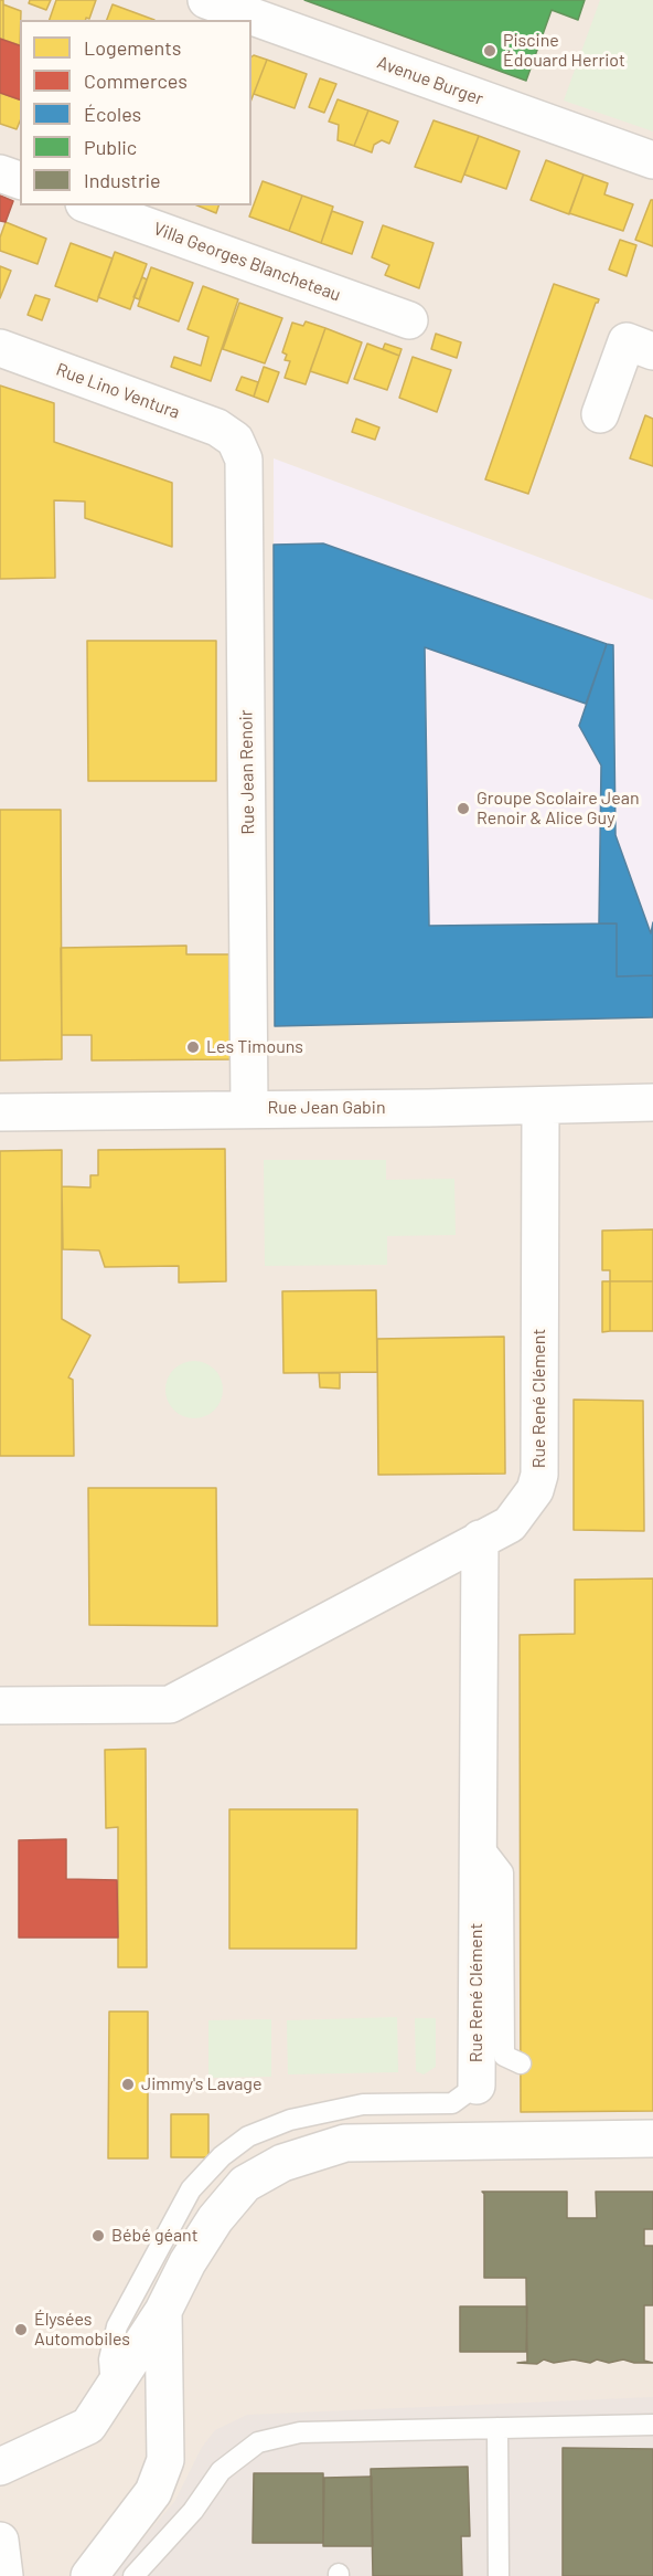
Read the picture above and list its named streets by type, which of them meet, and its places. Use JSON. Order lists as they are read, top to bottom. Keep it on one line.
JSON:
{"streets":{"street":["Avenue Burger","Villa Georges Blancheteau","Rue Lino Ventura","Rue Jean Renoir","Rue Jean Gabin","Rue René Clément"]},"crossings":[["Rue Lino Ventura","Rue Jean Renoir"],["Rue Jean Renoir","Rue Jean Gabin"],["Rue Jean Gabin","Rue René Clément"]],"places":["Piscine Édouard Herriot","Groupe Scolaire Jean Renoir & Alice Guy","Les Timouns","Jimmy's Lavage","Bébé géant","Élysées Automobiles"],"legend":["Logements","Commerces","Écoles","Public","Industrie"]}
